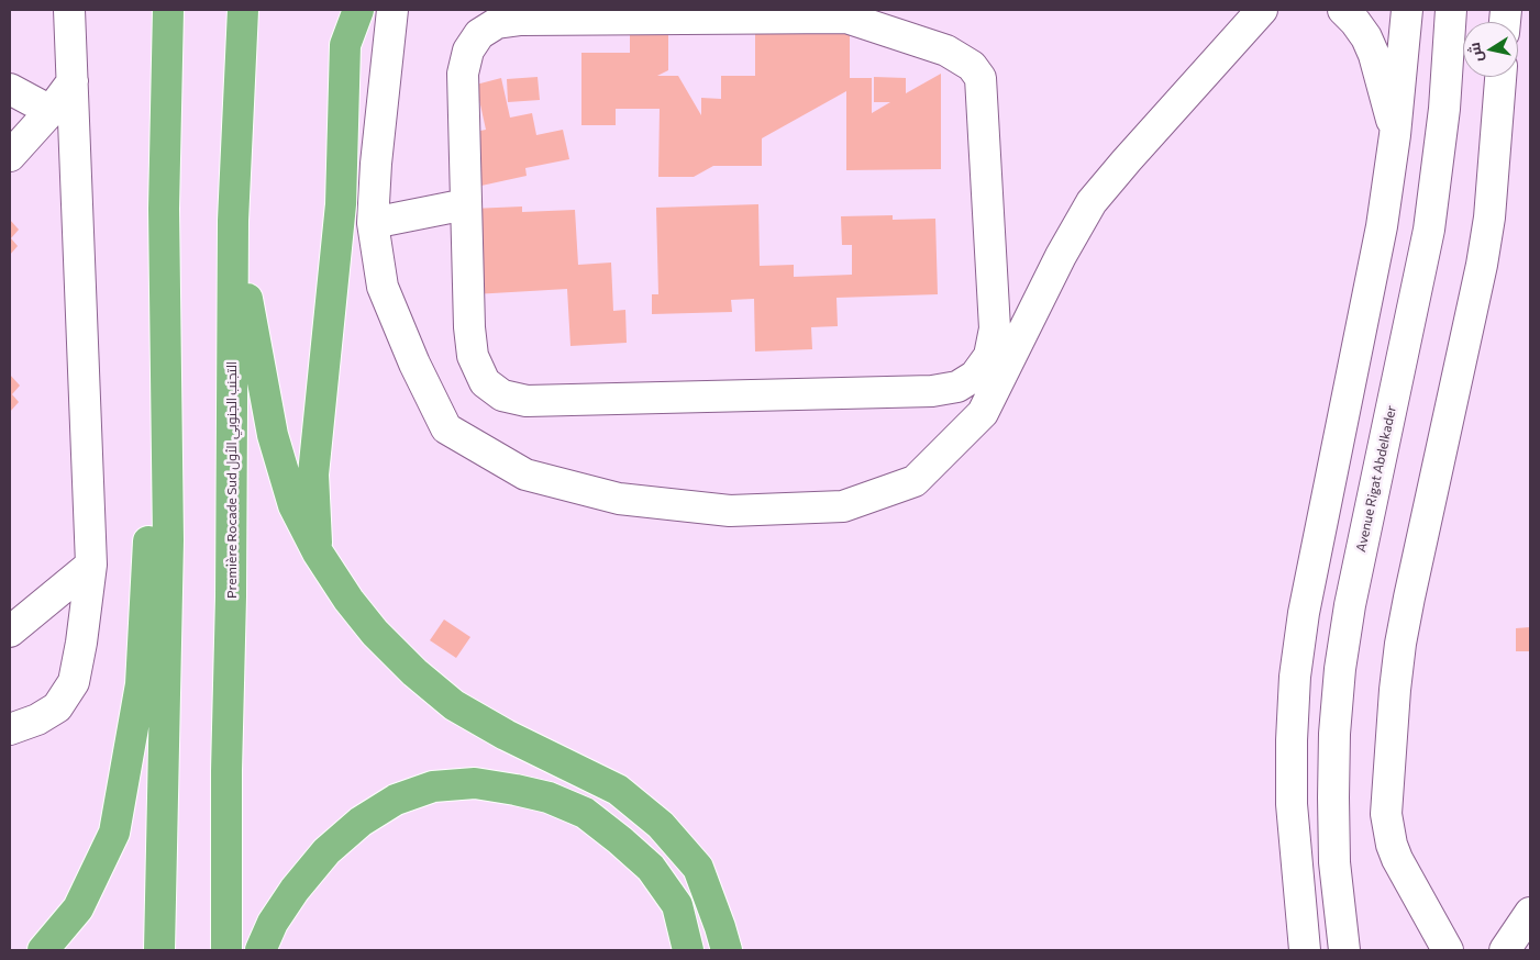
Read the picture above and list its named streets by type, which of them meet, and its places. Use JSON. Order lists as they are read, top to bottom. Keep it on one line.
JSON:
{"streets":{"highway":["Première Rocade Sud التجنب الجنوبي الأول"],"street":["Avenue Rigat Abdelkader"]},"north":"left"}
